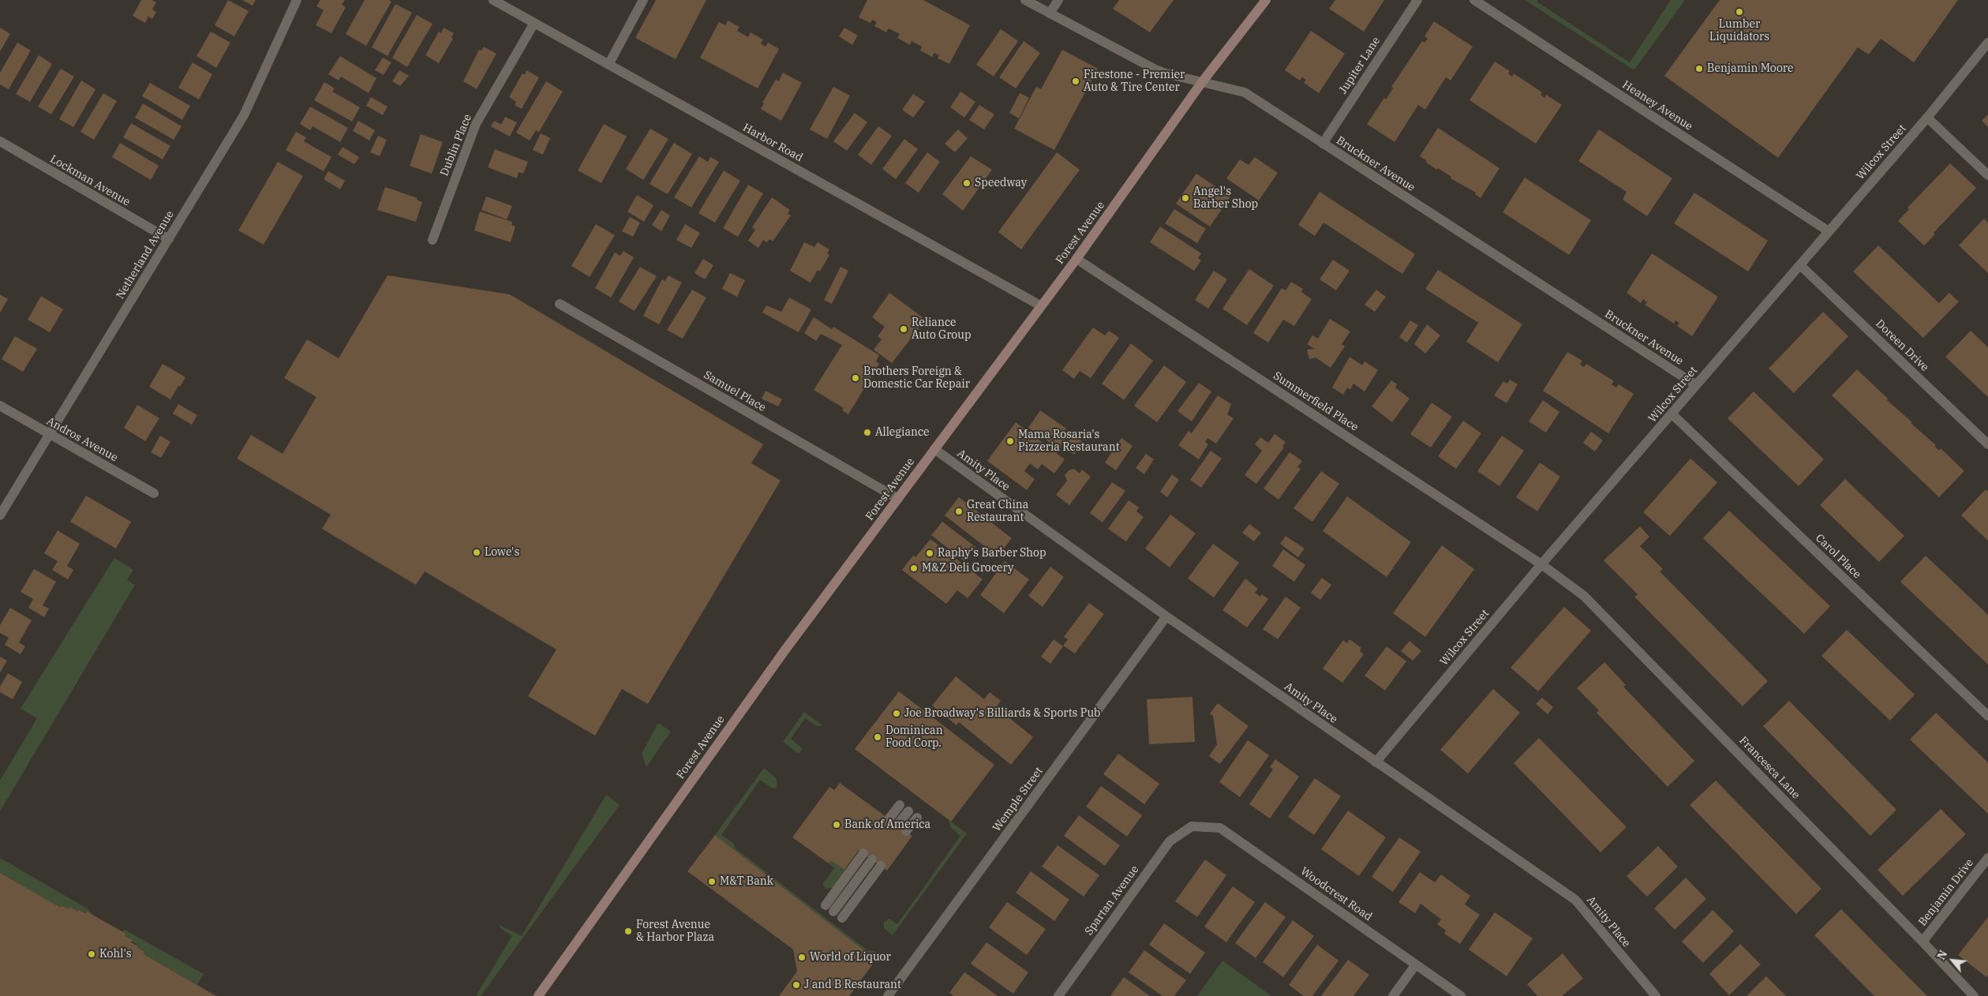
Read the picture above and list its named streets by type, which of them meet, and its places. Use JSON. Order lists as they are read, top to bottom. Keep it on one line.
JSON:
{"streets":{"main road":["Forest Avenue"],"street":["Jupiter Lane","Heaney Avenue","Harbor Road","Dublin Place","Wilcox Street","Bruckner Avenue","Lockman Avenue","Netherland Avenue","Doreen Drive","Samuel Place","Summerfield Place","Andros Avenue","Amity Place","Carol Place","Francesca Lane","Wemple Street","Benjamin Drive","Woodcrest Road","Spartan Avenue"]},"crossings":[["Jupiter Lane","Bruckner Avenue"],["Heaney Avenue","Wilcox Street"],["Harbor Road","Dublin Place"],["Harbor Road","Forest Avenue"],["Wilcox Street","Bruckner Avenue"],["Wilcox Street","Doreen Drive"],["Wilcox Street","Summerfield Place"],["Wilcox Street","Amity Place"],["Wilcox Street","Carol Place"],["Wilcox Street","Francesca Lane"],["Bruckner Avenue","Forest Avenue"],["Lockman Avenue","Netherland Avenue"],["Forest Avenue","Samuel Place"],["Forest Avenue","Summerfield Place"],["Forest Avenue","Amity Place"],["Netherland Avenue","Andros Avenue"],["Summerfield Place","Francesca Lane"],["Amity Place","Wemple Street"],["Francesca Lane","Benjamin Drive"],["Woodcrest Road","Spartan Avenue"]],"places":["Lumber Liquidators","Benjamin Moore","Firestone - Premier Auto & Tire Center","Speedway","Angel's Barber Shop","Reliance Auto Group","Brothers Foreign & Domestic Car Repair","Allegiance","Mama Rosaria's Pizzeria Restaurant","Great China Restaurant","Lowe's","Raphy's Barber Shop","M&Z Deli Grocery","Joe Broadway's Billiards & Sports Pub","Dominican Food Corp.","Bank of America","M&T Bank","Forest Avenue & Harbor Plaza","Kohl's","World of Liquor","J and B Restaurant"],"north":"top left"}
